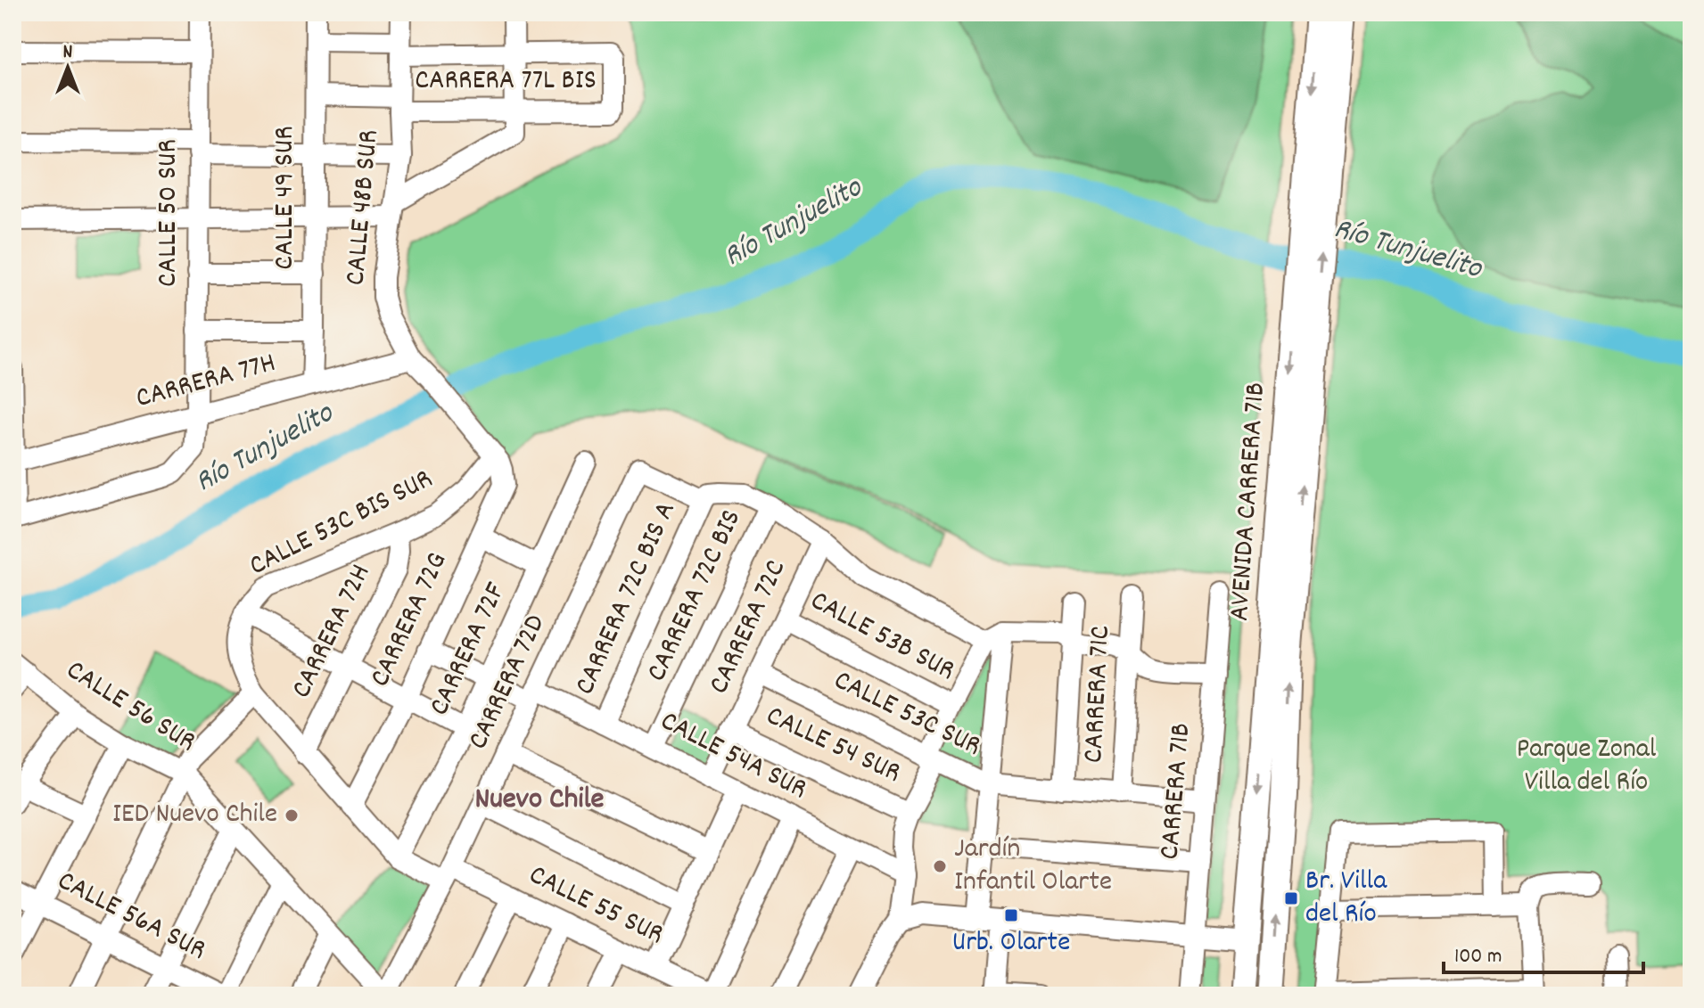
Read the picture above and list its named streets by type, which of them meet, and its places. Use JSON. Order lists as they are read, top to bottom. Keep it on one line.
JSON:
{"streets":{"main road":["AVENIDA CARRERA 71B"],"street":["CARRERA 77L BIS","CALLE 49 SUR","CALLE 48B SUR","CALLE 50 SUR","CARRERA 77H","CALLE 53C BIS SUR","CARRERA 72C BIS","CARRERA 72C BIS A","CARRERA 72G","CARRERA 72C","CARRERA 72H","CALLE 53B SUR","CARRERA 72F","CARRERA 72D","CARRERA 71C","CALLE 56 SUR","CALLE 53C SUR","CALLE 54 SUR","CALLE 54A SUR","CARRERA 71B","CALLE 55 SUR","CALLE 56A SUR"]},"crossings":[["CARRERA 77L BIS","CALLE 49 SUR"],["CARRERA 77L BIS","CALLE 48B SUR"],["CALLE 49 SUR","CARRERA 77H"],["CALLE 48B SUR","CARRERA 77H"],["CALLE 48B SUR","CALLE 53C BIS SUR"],["CALLE 48B SUR","CARRERA 72G"],["CALLE 50 SUR","CARRERA 77H"],["CALLE 53C BIS SUR","CARRERA 72G"],["CALLE 53C BIS SUR","CARRERA 72H"],["CALLE 53C BIS SUR","CALLE 55 SUR"],["CARRERA 72C BIS","CALLE 54A SUR"],["CARRERA 72C BIS A","CARRERA 72D"],["CARRERA 72C BIS A","CALLE 54A SUR"],["CARRERA 72G","CALLE 54A SUR"],["CARRERA 72G","CALLE 55 SUR"],["CARRERA 72C","CALLE 53B SUR"],["CARRERA 72C","CALLE 53C SUR"],["CARRERA 72C","CALLE 54 SUR"],["CARRERA 72C","CALLE 54A SUR"],["CARRERA 72H","CALLE 55 SUR"],["CARRERA 72F","CALLE 54A SUR"],["CARRERA 72F","CALLE 55 SUR"],["CARRERA 72D","CALLE 56 SUR"],["CARRERA 72D","CALLE 54A SUR"],["CARRERA 72D","CALLE 55 SUR"],["CARRERA 71C","CALLE 53C SUR"],["CALLE 53C SUR","CARRERA 71B"]],"districts":["Nuevo Chile"],"water":["Río Tunjuelito"],"parks":["Parque Zonal Villa del Río"],"places":{"other":["IED Nuevo Chile","Jardín Infantil Olarte"],"transit":["Br. Villa del Río","Urb. Olarte"]},"scale_bar":"100 m","north":"top"}
